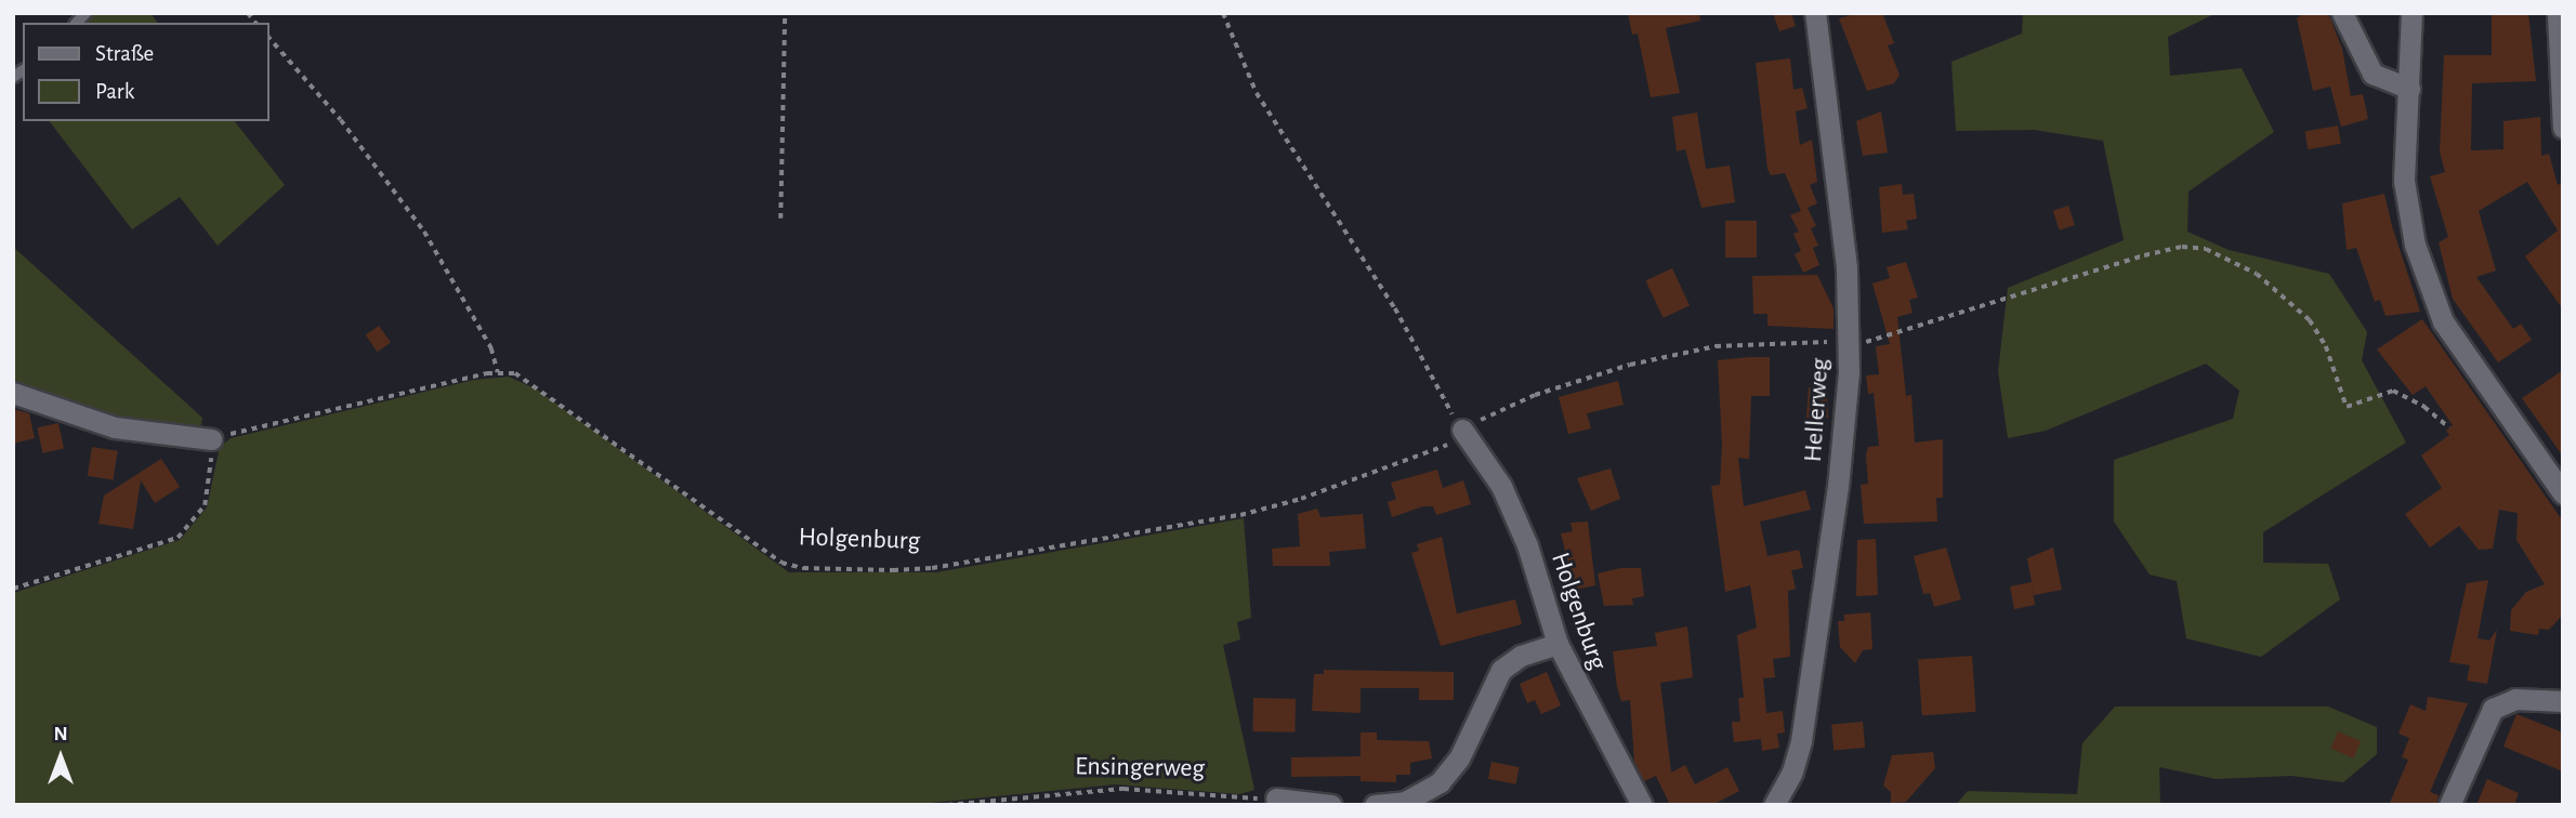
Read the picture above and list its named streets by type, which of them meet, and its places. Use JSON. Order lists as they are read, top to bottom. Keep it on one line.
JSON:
{"streets":{"street":["Hellerweg","Holgenburg"],"path":["Ensingerweg"]},"legend":["Straße","Park"],"north":"top"}
